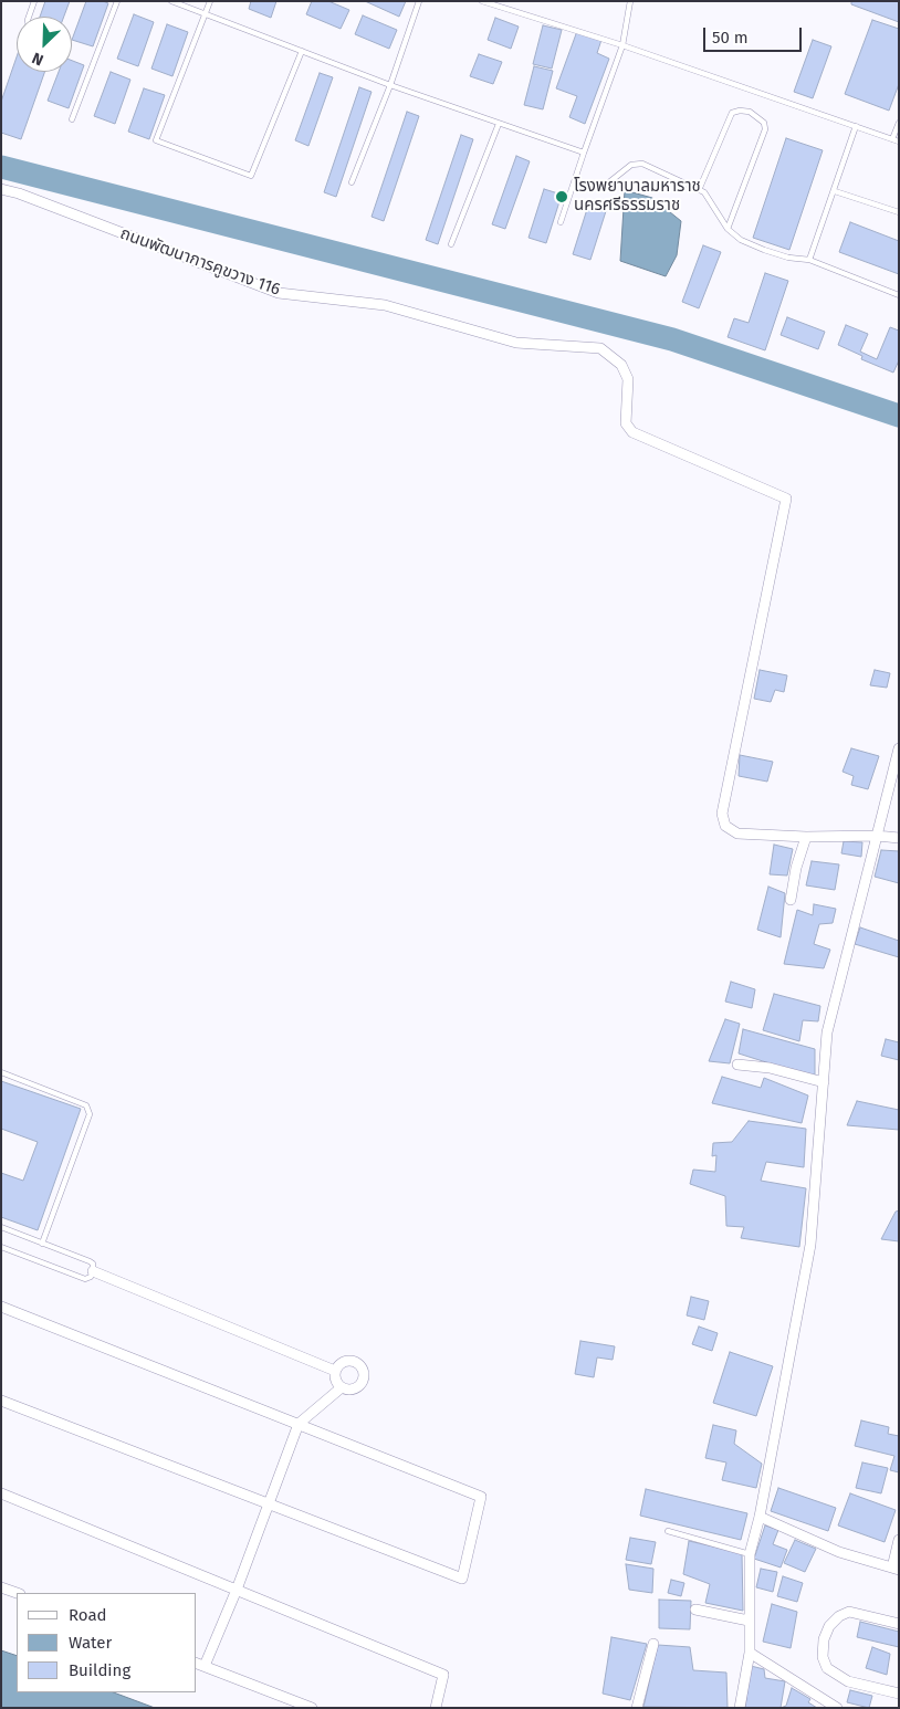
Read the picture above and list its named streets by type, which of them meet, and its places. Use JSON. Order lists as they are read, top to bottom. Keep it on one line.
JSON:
{"streets":{"street":["ถนนพัฒนาการคูขวาง 116"]},"places":["โรงพยาบาลมหาราช นครศรีธรรมราช"],"legend":["Road","Water","Building"],"scale_bar":"50 m","north":"bottom left"}
